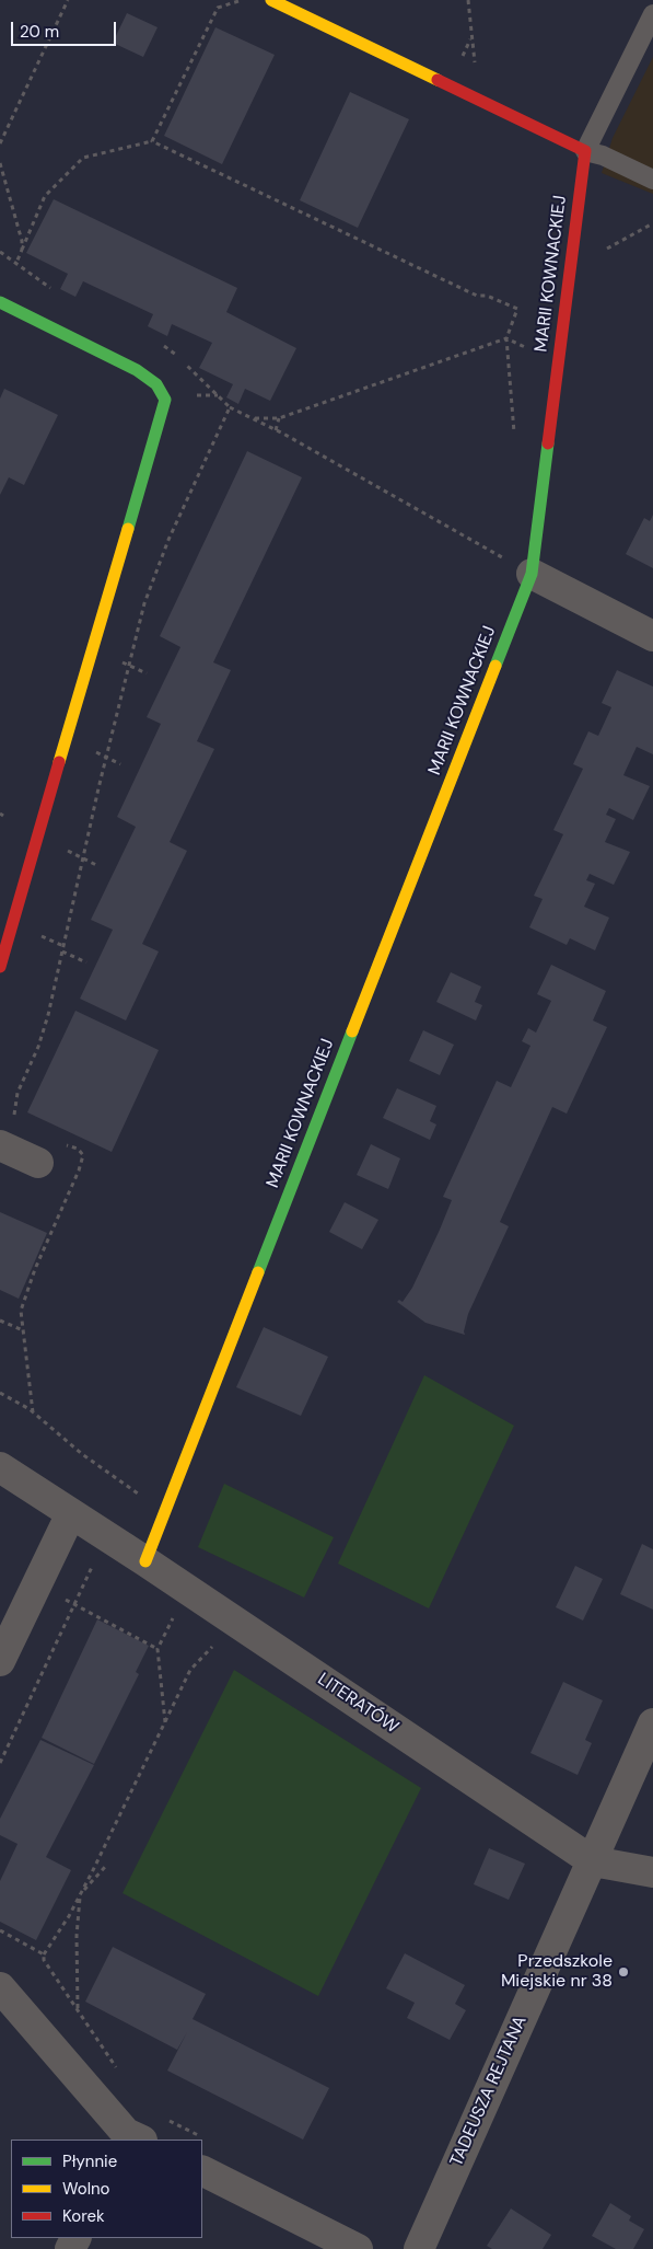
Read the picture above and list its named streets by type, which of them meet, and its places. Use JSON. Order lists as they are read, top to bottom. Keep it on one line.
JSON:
{"streets":{"street":["MARII KOWNACKIEJ","LITERATÓW","TADEUSZA REJTANA"]},"crossings":[["MARII KOWNACKIEJ","LITERATÓW"],["LITERATÓW","TADEUSZA REJTANA"]],"places":["Przedszkole Miejskie nr 38"],"legend":["Płynnie","Wolno","Korek"],"scale_bar":"20 m"}
